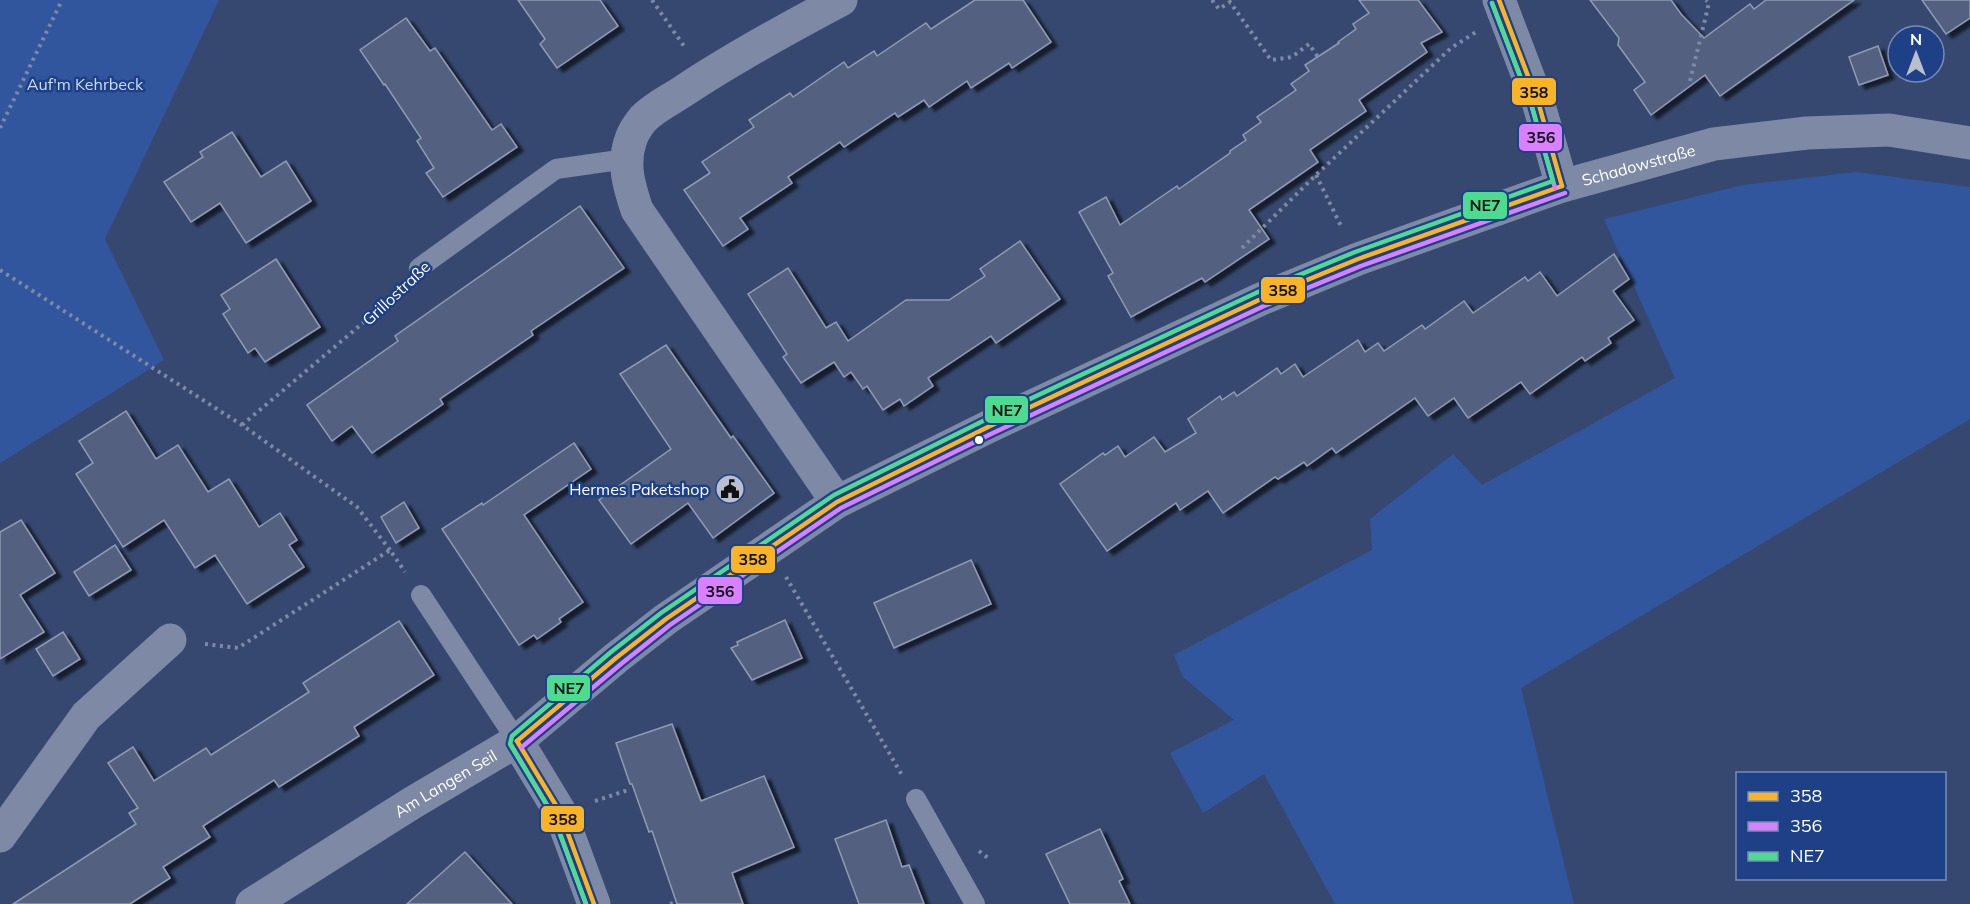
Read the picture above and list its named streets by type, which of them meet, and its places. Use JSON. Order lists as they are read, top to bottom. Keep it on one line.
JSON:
{"streets":{"street":["Schadowstraße","Am Langen Seil"],"lane":["Grillostraße"]},"crossings":[["Schadowstraße","Am Langen Seil"]],"parks":["Auf'm Kehrbeck"],"places":{"public building":["Hermes Paketshop"]},"lines":["transit line 358","transit line 356","transit line NE7"],"legend":["358","356","NE7"],"north":"top"}
